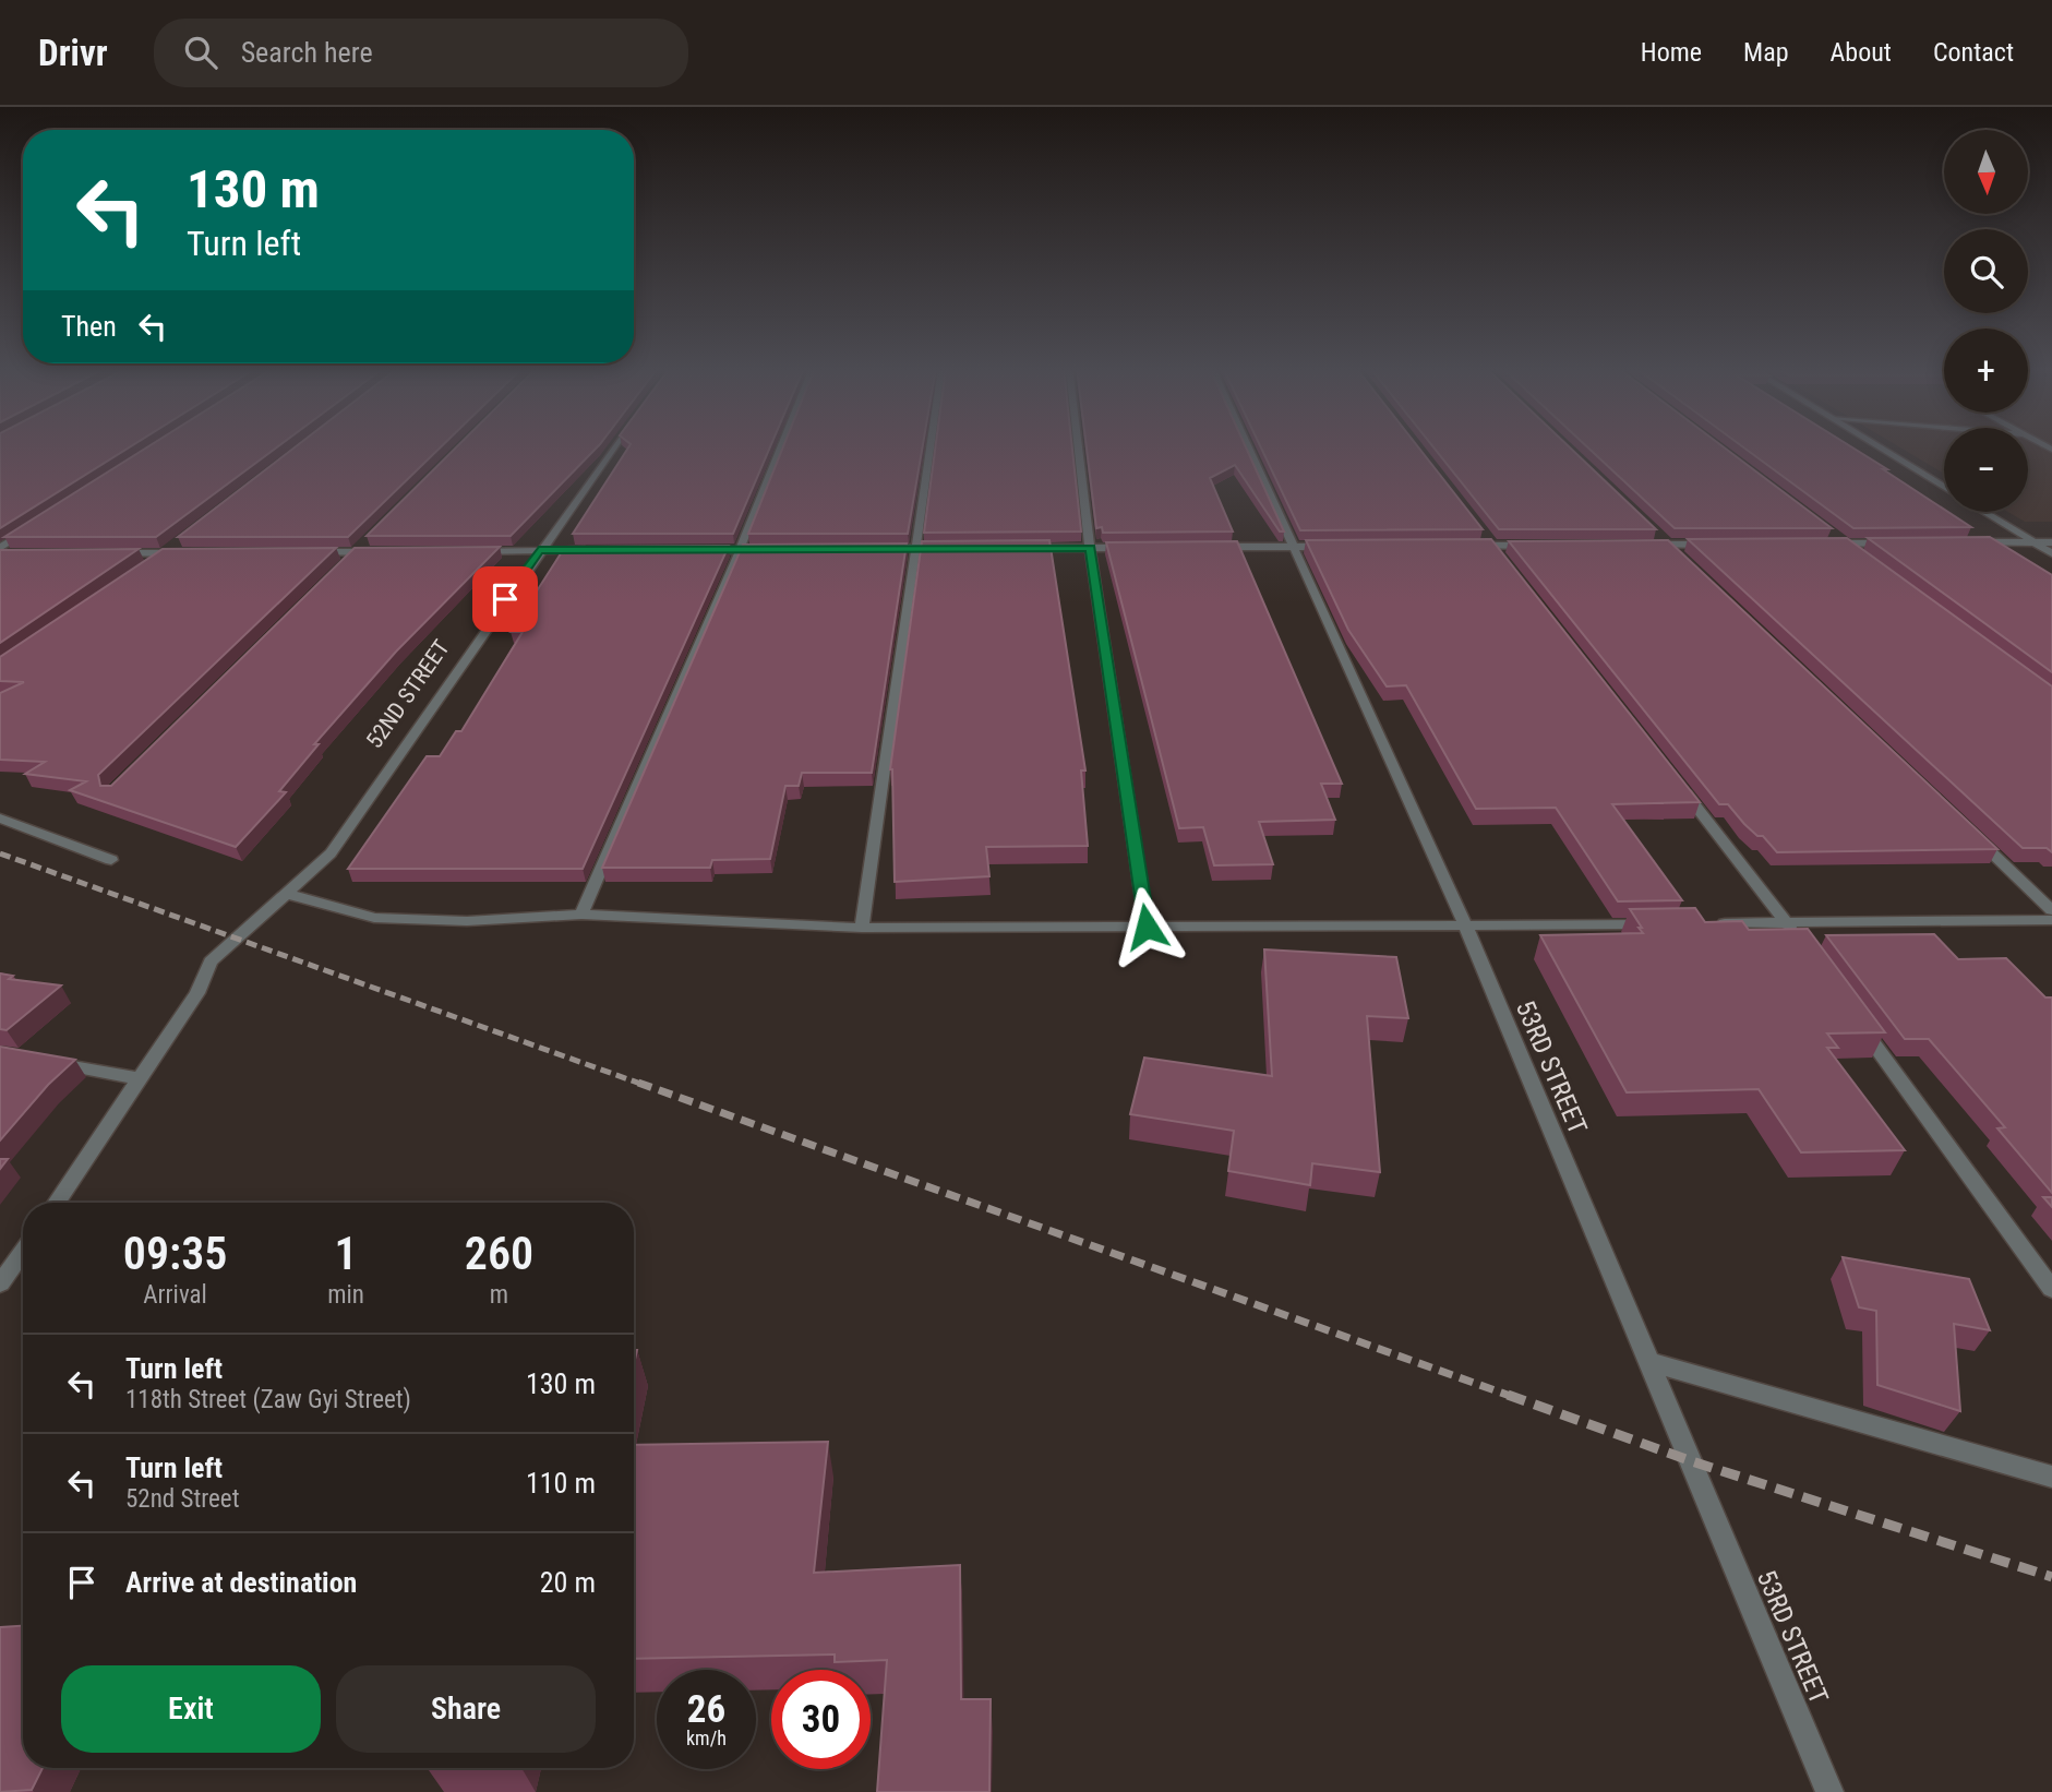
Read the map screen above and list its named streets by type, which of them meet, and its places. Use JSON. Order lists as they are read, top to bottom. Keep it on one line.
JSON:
{"streets":{"street":["52ND STREET","53RD STREET"]},"north":"bottom","page":{"header":"Drivr","search":"Search here","nav":["Home","Map","About","Contact"],"map_buttons":["+","−"],"turn":["130 m","Turn left"],"then":"Then","eta":["09:35","Arrival","1","min","260","m"],"list":[{"name":"Turn left","note":"118th Street (Zaw Gyi Street)","value":"130 m"},{"name":"Turn left","note":"52nd Street","value":"110 m"},{"name":"Arrive at destination","value":"20 m"}],"buttons":["Exit","Share"],"speed":"26 km/h","limit":"30"}}
